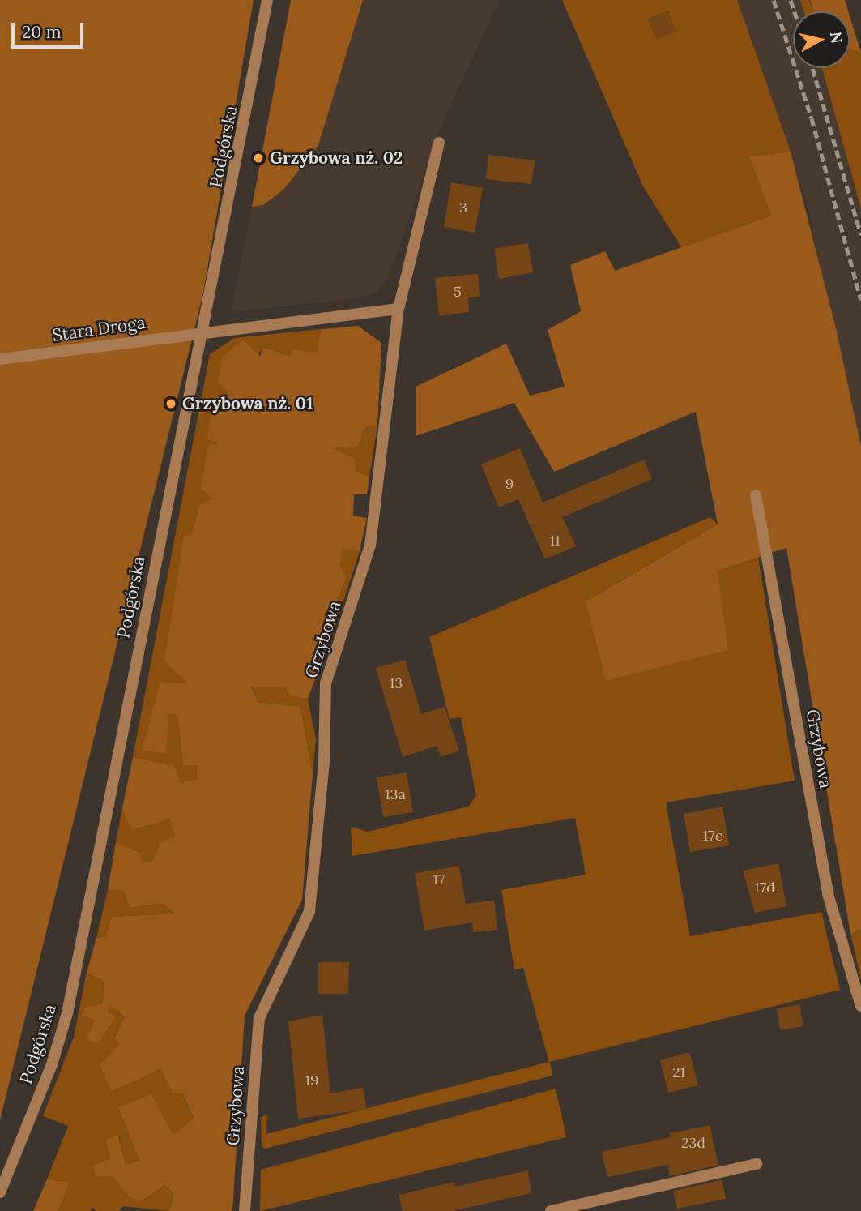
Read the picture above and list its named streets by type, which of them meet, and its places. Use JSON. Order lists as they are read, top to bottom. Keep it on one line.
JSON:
{"streets":{"street":["Podgórska","Stara Droga","Grzybowa"]},"crossings":[["Podgórska","Stara Droga"],["Stara Droga","Grzybowa"]],"places":["Grzybowa nż. 02","Grzybowa nż. 01"],"house_numbers":["3","5","9","11","13","13a","17c","17","17d","21","19","23d"],"scale_bar":"20 m","north":"right"}
